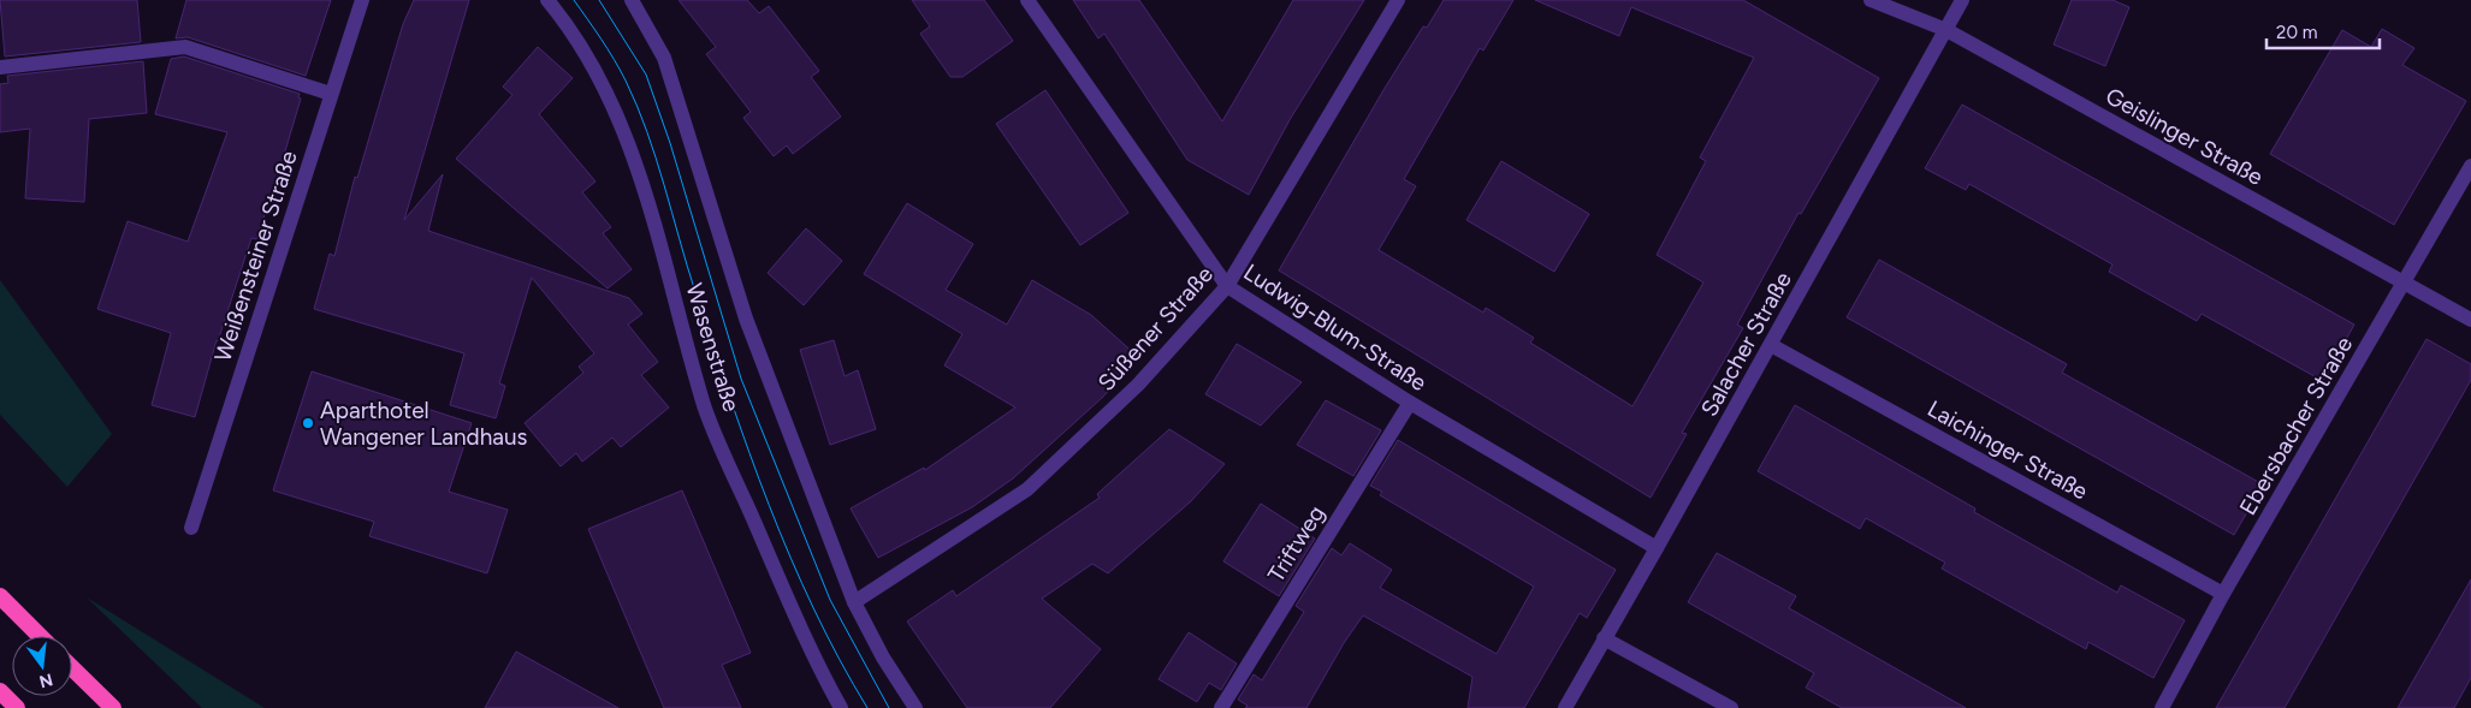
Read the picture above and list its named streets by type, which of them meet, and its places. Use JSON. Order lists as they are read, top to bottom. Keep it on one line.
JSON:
{"streets":{"street":["Geislinger Straße","Weißensteiner Straße","Ludwig-Blum-Straße","Süßener Straße","Salacher Straße","Wasenstraße","Ebersbacher Straße","Laichinger Straße","Triftweg"]},"crossings":[["Geislinger Straße","Salacher Straße"],["Geislinger Straße","Ebersbacher Straße"],["Ludwig-Blum-Straße","Süßener Straße"],["Ludwig-Blum-Straße","Salacher Straße"],["Ludwig-Blum-Straße","Triftweg"],["Süßener Straße","Wasenstraße"],["Salacher Straße","Laichinger Straße"],["Ebersbacher Straße","Laichinger Straße"]],"places":["Aparthotel Wangener Landhaus"],"scale_bar":"20 m","north":"bottom"}
